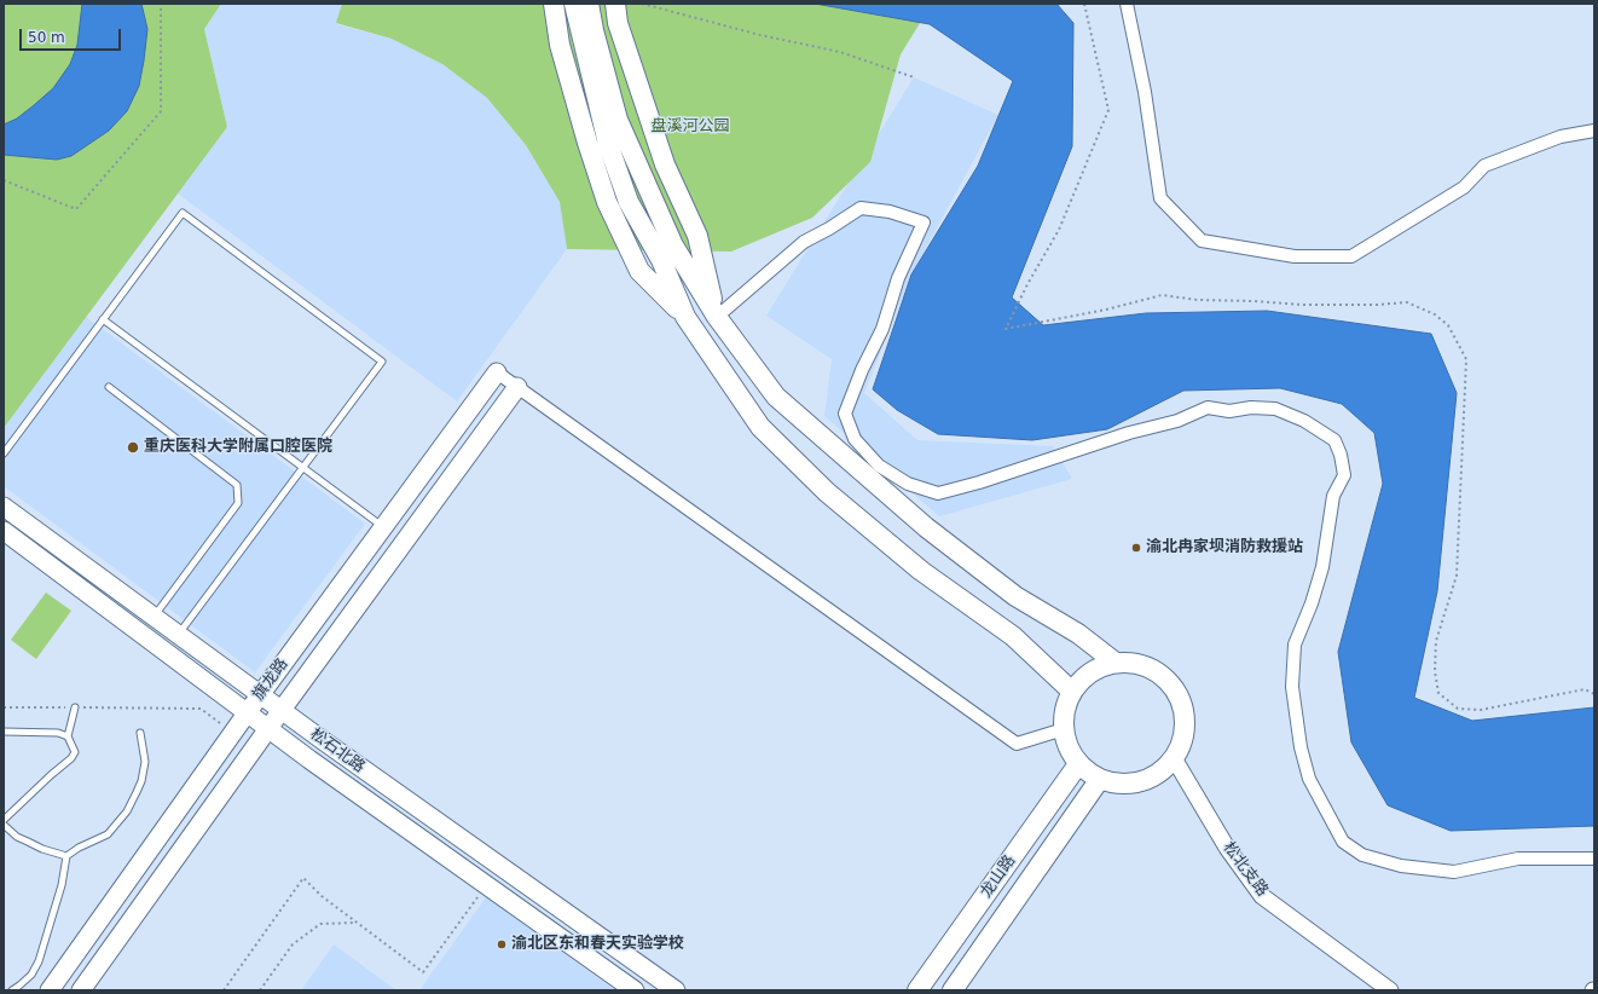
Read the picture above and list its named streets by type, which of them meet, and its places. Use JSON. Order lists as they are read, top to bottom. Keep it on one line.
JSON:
{"streets":{"main road":["旗龙路","松石北路","龙山路"],"street":["松北支路"]},"crossings":[["旗龙路","松石北路"],["松北支路","龙山路"]],"parks":["盘溪河公园"],"places":["重庆医科大学附属口腔医院","渝北冉家坝消防救援站","渝北区东和春天实验学校"],"scale_bar":"50 m"}
